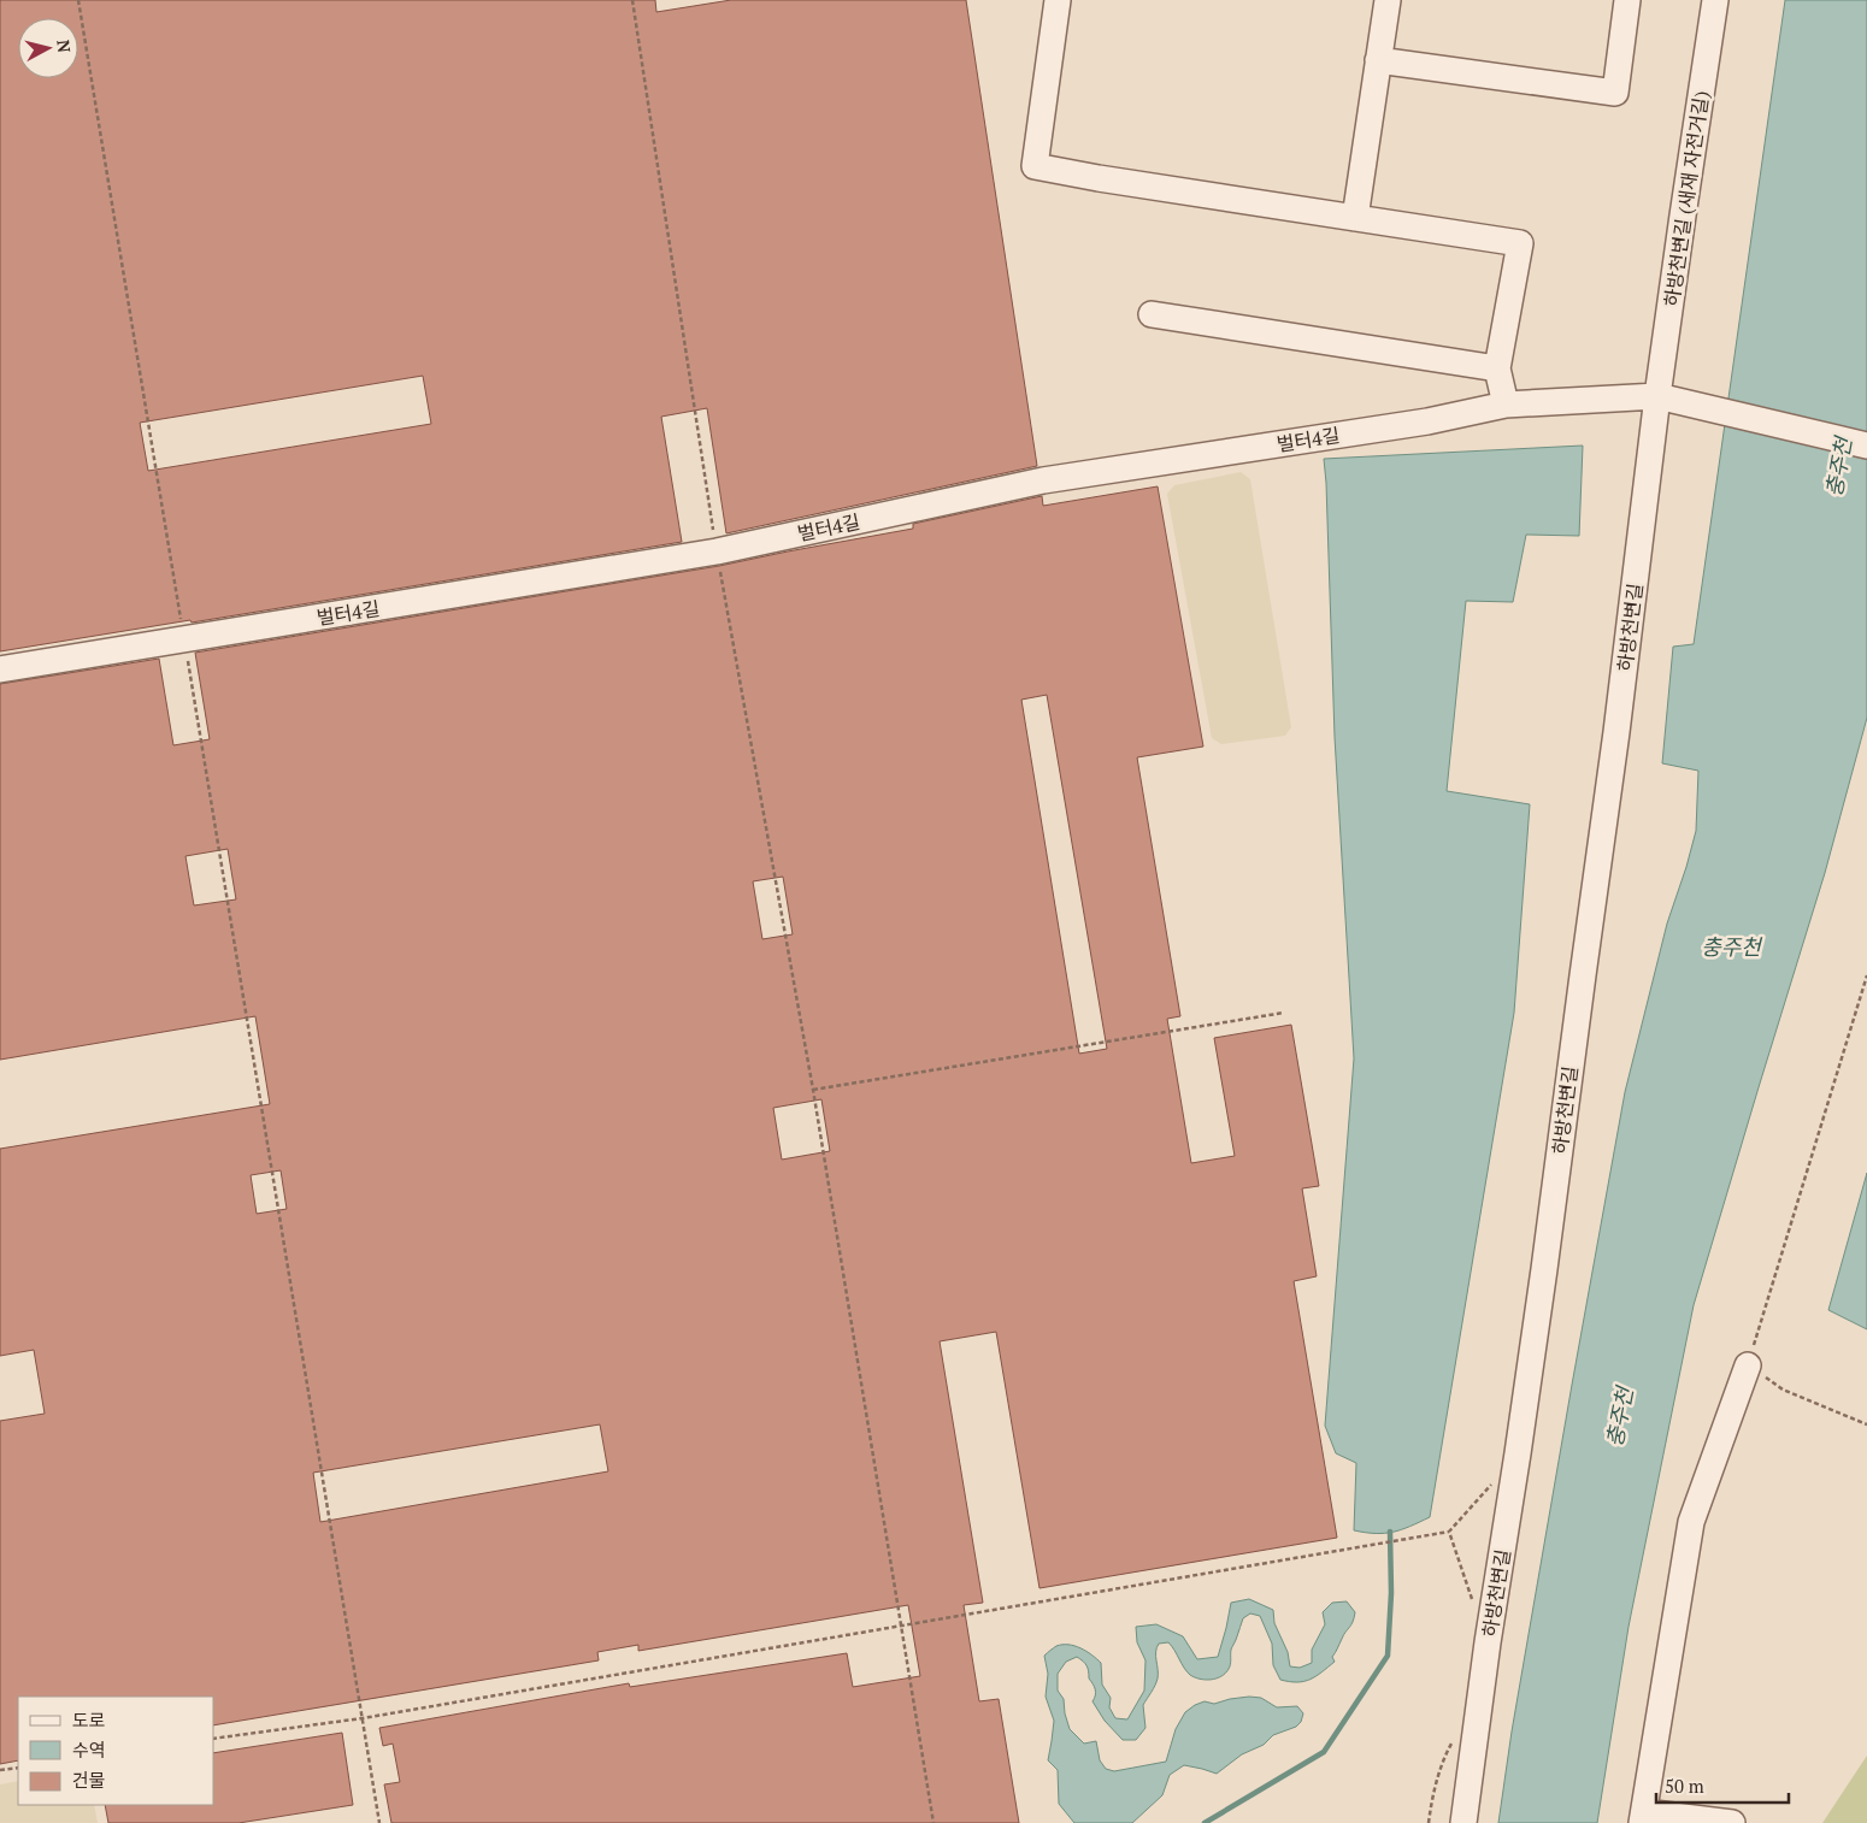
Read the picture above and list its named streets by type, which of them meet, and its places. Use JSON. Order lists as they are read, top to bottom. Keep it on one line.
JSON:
{"streets":{"street":["하방천변길 (새재 자전거길)","벌터4길","하방천변길"]},"crossings":[["하방천변길 (새재 자전거길)","벌터4길"],["하방천변길 (새재 자전거길)","하방천변길"],["벌터4길","하방천변길"]],"water":["충주천"],"legend":["도로","수역","건물"],"scale_bar":"50 m","north":"right"}
